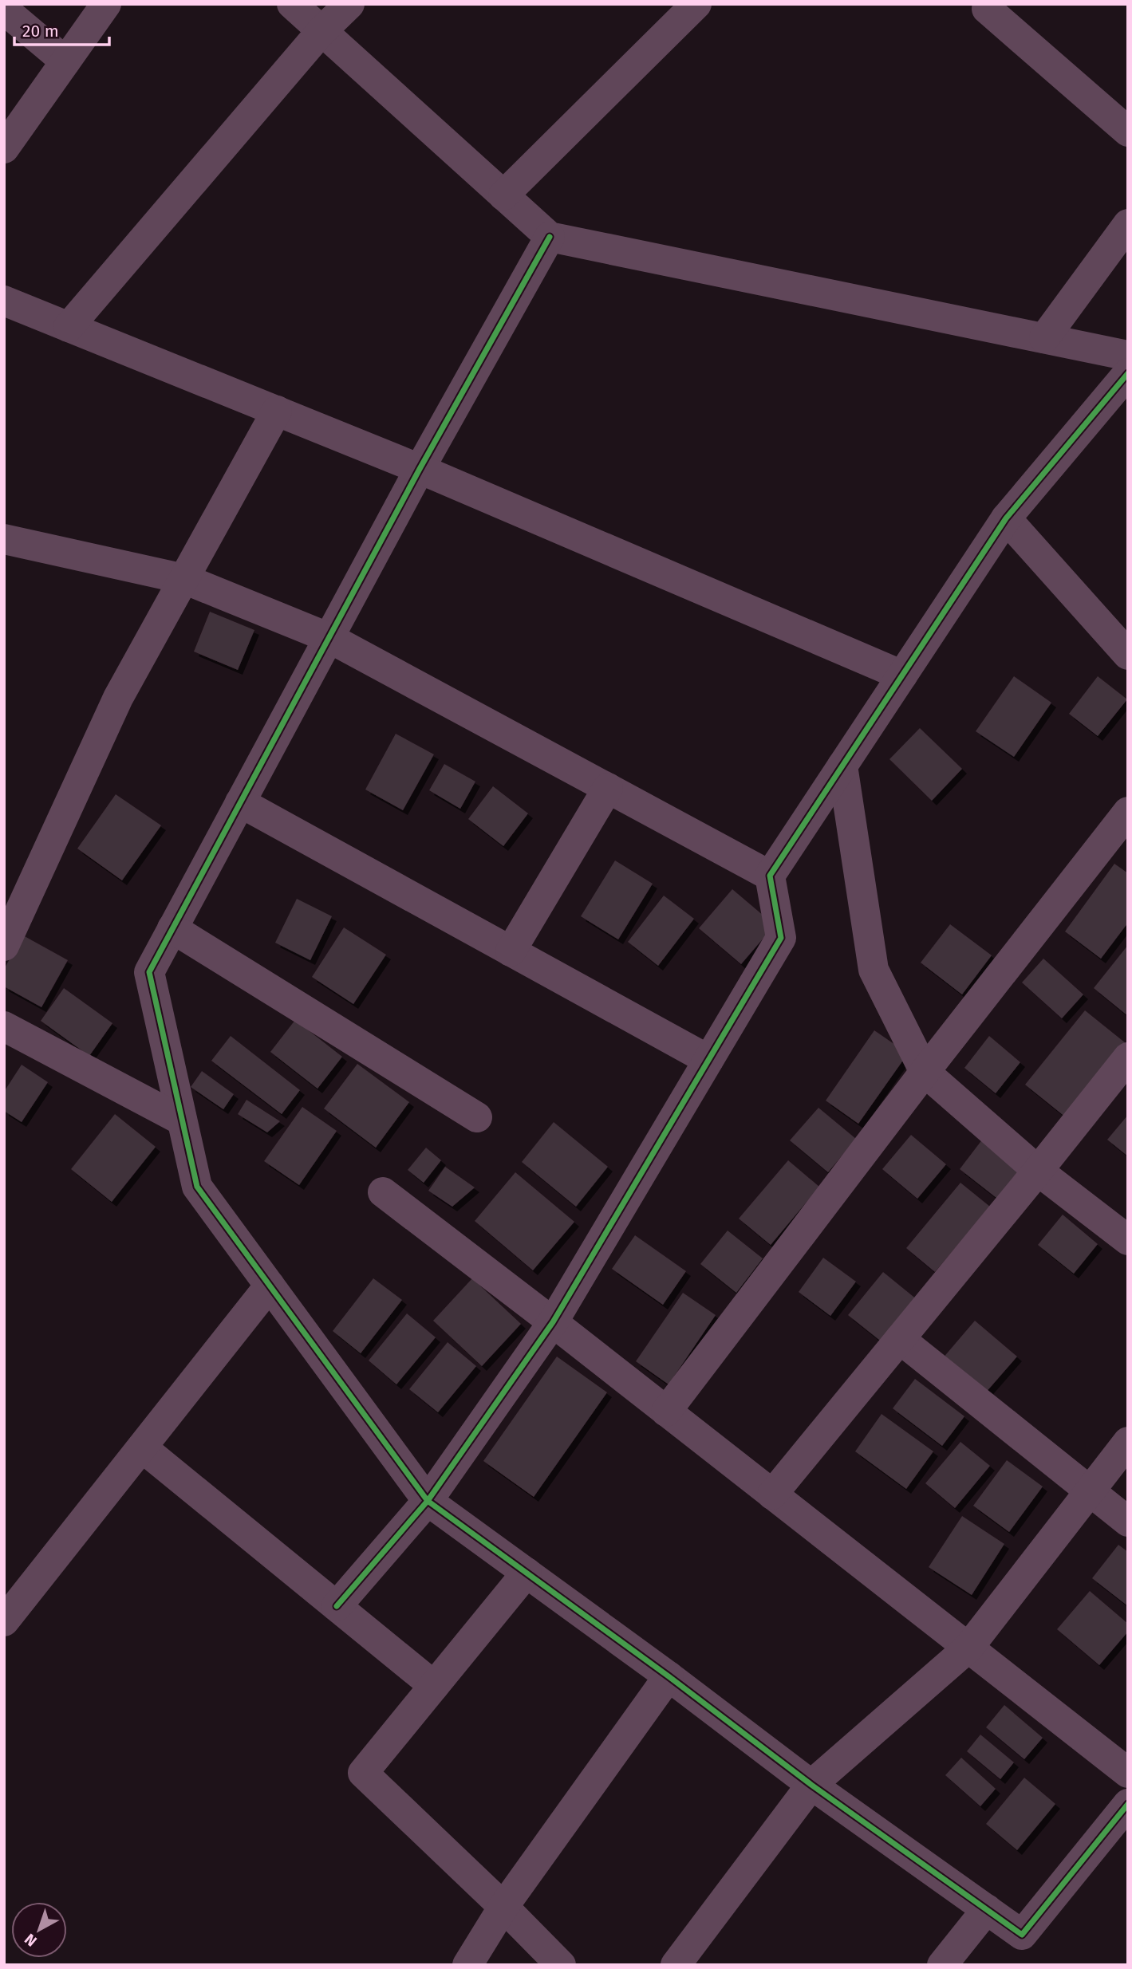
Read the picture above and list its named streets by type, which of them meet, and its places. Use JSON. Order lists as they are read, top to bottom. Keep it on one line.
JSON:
{"scale_bar":"20 m","north":"bottom left"}
